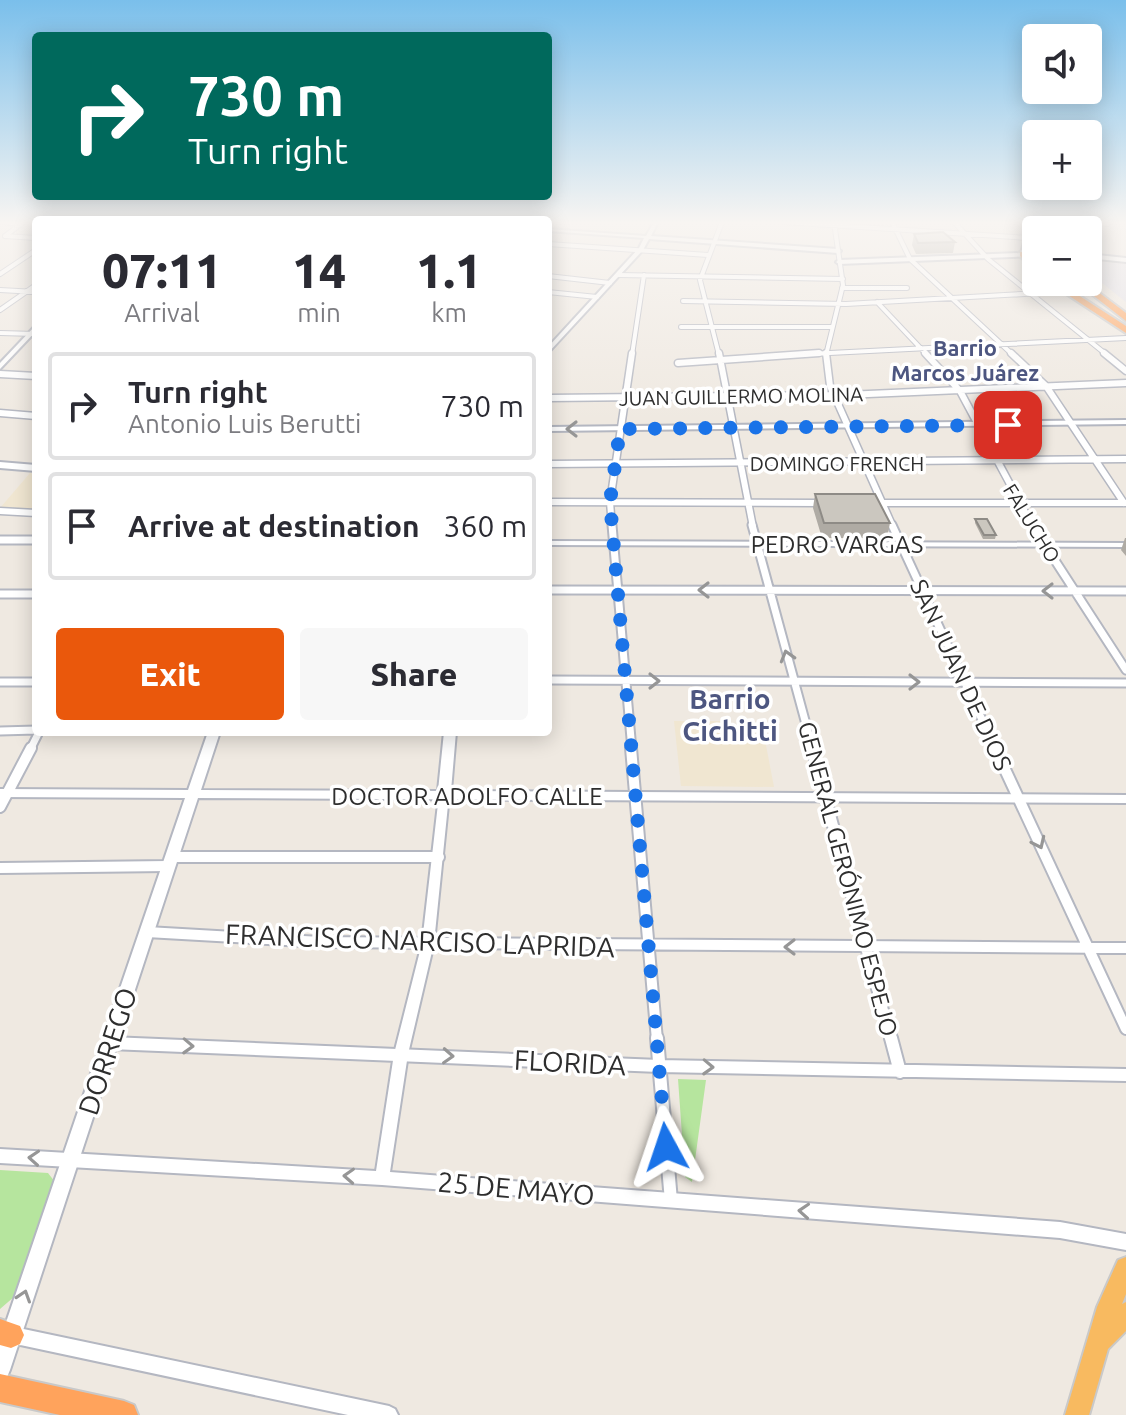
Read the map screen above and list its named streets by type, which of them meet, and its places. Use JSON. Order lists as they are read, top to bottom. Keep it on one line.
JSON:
{"streets":{"main road":["DOCTOR ADOLFO CALLE","DORREGO"],"street":["JUAN GUILLERMO MOLINA","DOMINGO FRENCH","FALUCHO","PEDRO VARGAS","SAN JUAN DE DIOS","GENERAL GERÓNIMO ESPEJO","FRANCISCO NARCISO LAPRIDA","FLORIDA","25 DE MAYO"]},"crossings":[["JUAN GUILLERMO MOLINA","FALUCHO"],["JUAN GUILLERMO MOLINA","SAN JUAN DE DIOS"],["JUAN GUILLERMO MOLINA","GENERAL GERÓNIMO ESPEJO"],["DOMINGO FRENCH","FALUCHO"],["DOMINGO FRENCH","SAN JUAN DE DIOS"],["DOMINGO FRENCH","GENERAL GERÓNIMO ESPEJO"],["FALUCHO","PEDRO VARGAS"],["PEDRO VARGAS","SAN JUAN DE DIOS"],["PEDRO VARGAS","GENERAL GERÓNIMO ESPEJO"],["SAN JUAN DE DIOS","DOCTOR ADOLFO CALLE"],["SAN JUAN DE DIOS","FRANCISCO NARCISO LAPRIDA"],["DOCTOR ADOLFO CALLE","GENERAL GERÓNIMO ESPEJO"],["DOCTOR ADOLFO CALLE","DORREGO"],["GENERAL GERÓNIMO ESPEJO","FRANCISCO NARCISO LAPRIDA"],["GENERAL GERÓNIMO ESPEJO","FLORIDA"],["FRANCISCO NARCISO LAPRIDA","DORREGO"],["DORREGO","FLORIDA"],["DORREGO","25 DE MAYO"]],"one_way":["FLORIDA","25 DE MAYO"],"districts":["Barrio Marcos Juárez","Barrio Cichitti"],"page":{"map_buttons":["+","−"],"turn":["730 m","Turn right"],"eta":["07:11","Arrival","14","min","1.1","km"],"list":[{"name":"Turn right","note":"Antonio Luis Berutti","value":"730 m"},{"name":"Arrive at destination","value":"360 m"}],"buttons":["Exit","Share"]}}
